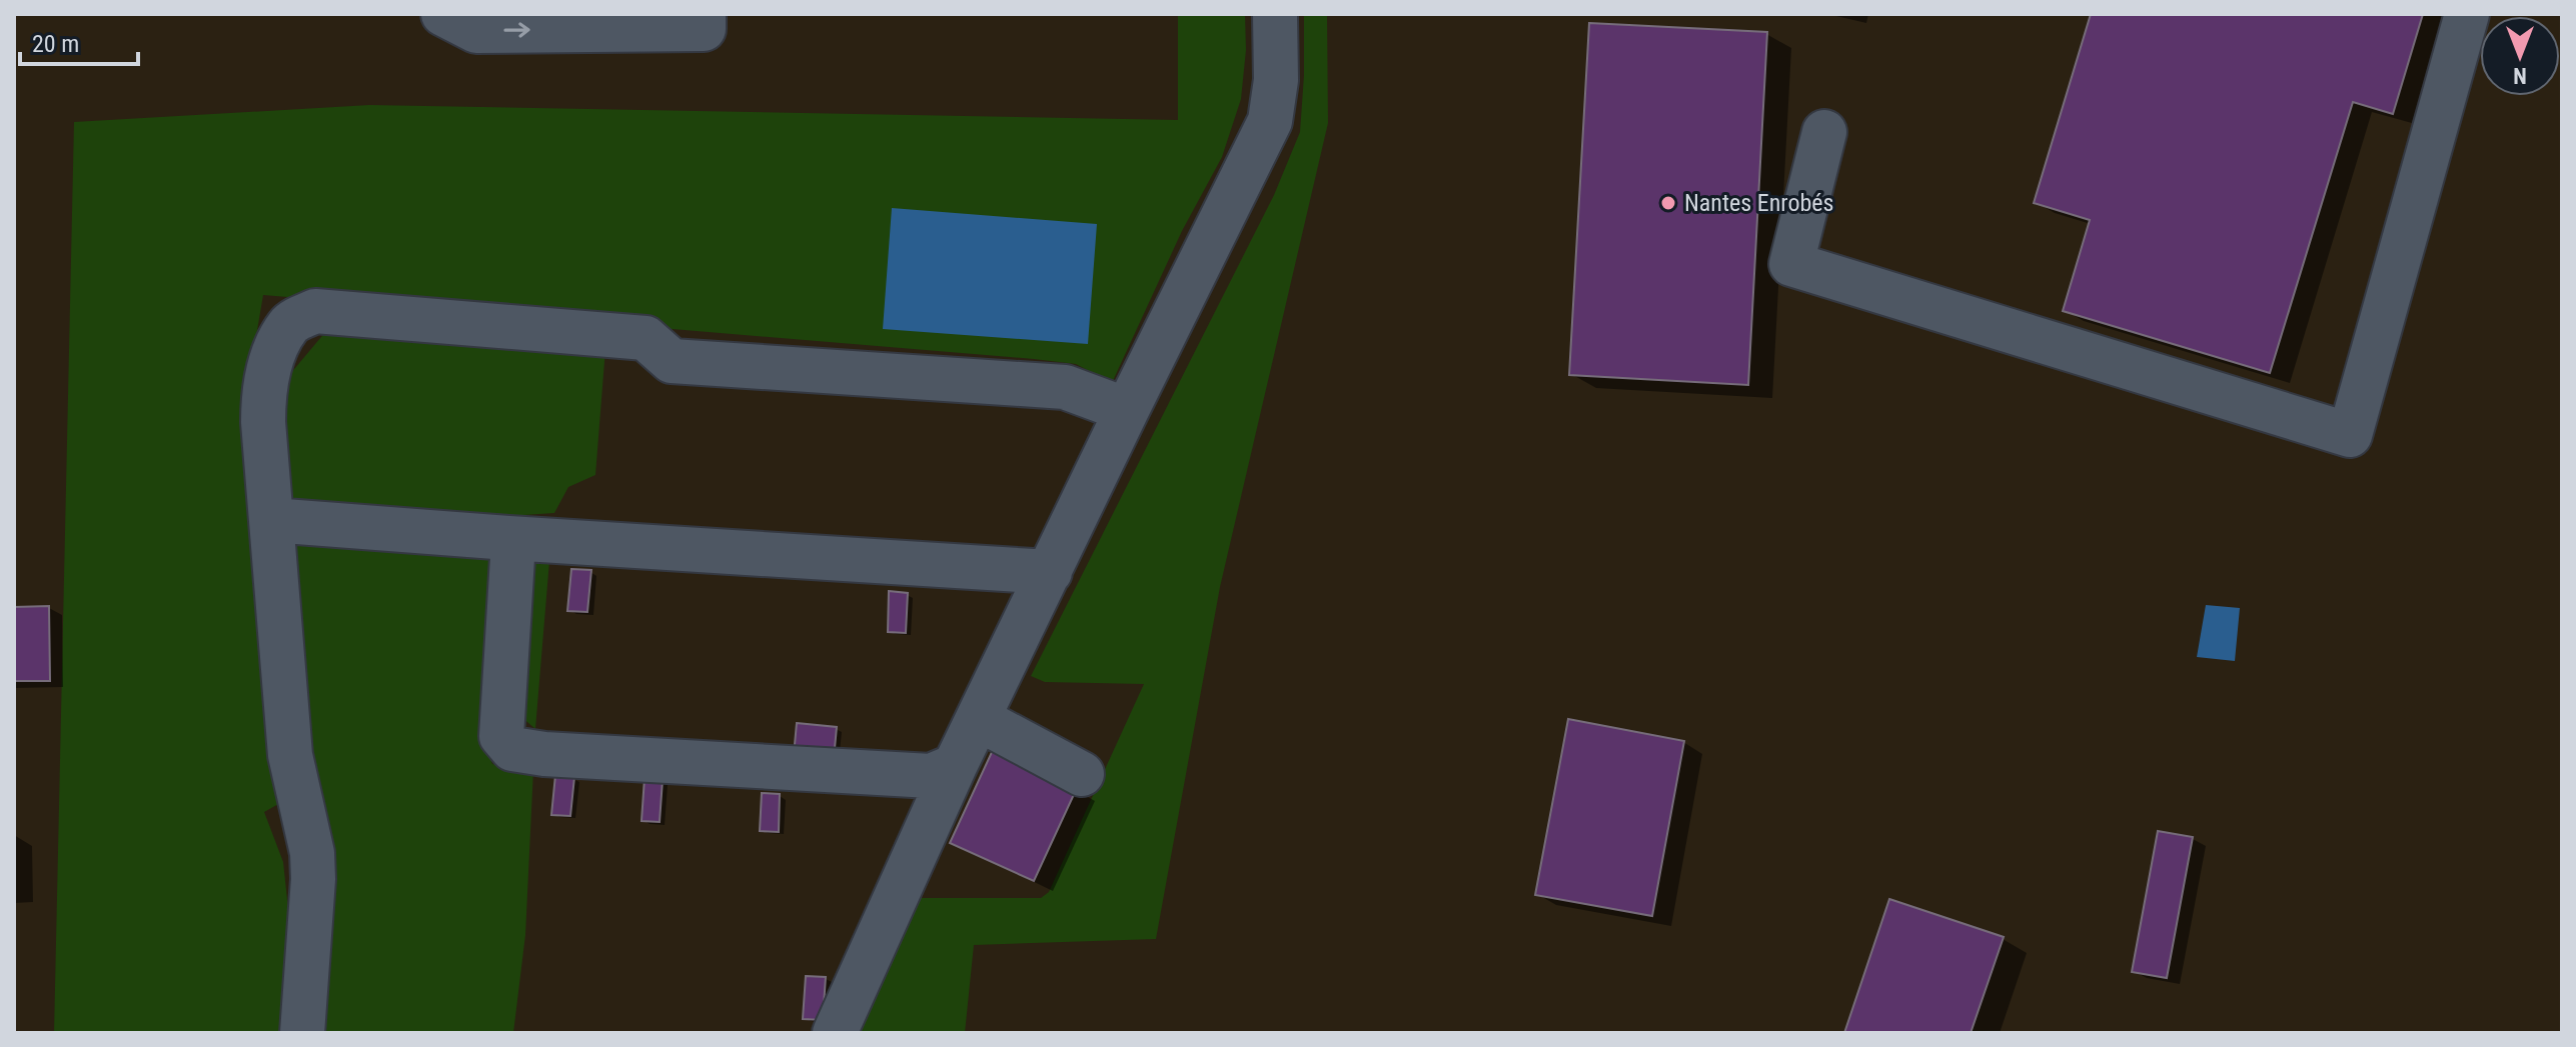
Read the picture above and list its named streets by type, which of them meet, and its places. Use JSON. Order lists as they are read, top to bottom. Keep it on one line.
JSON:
{"places":["Nantes Enrobés"],"scale_bar":"20 m","north":"bottom"}
